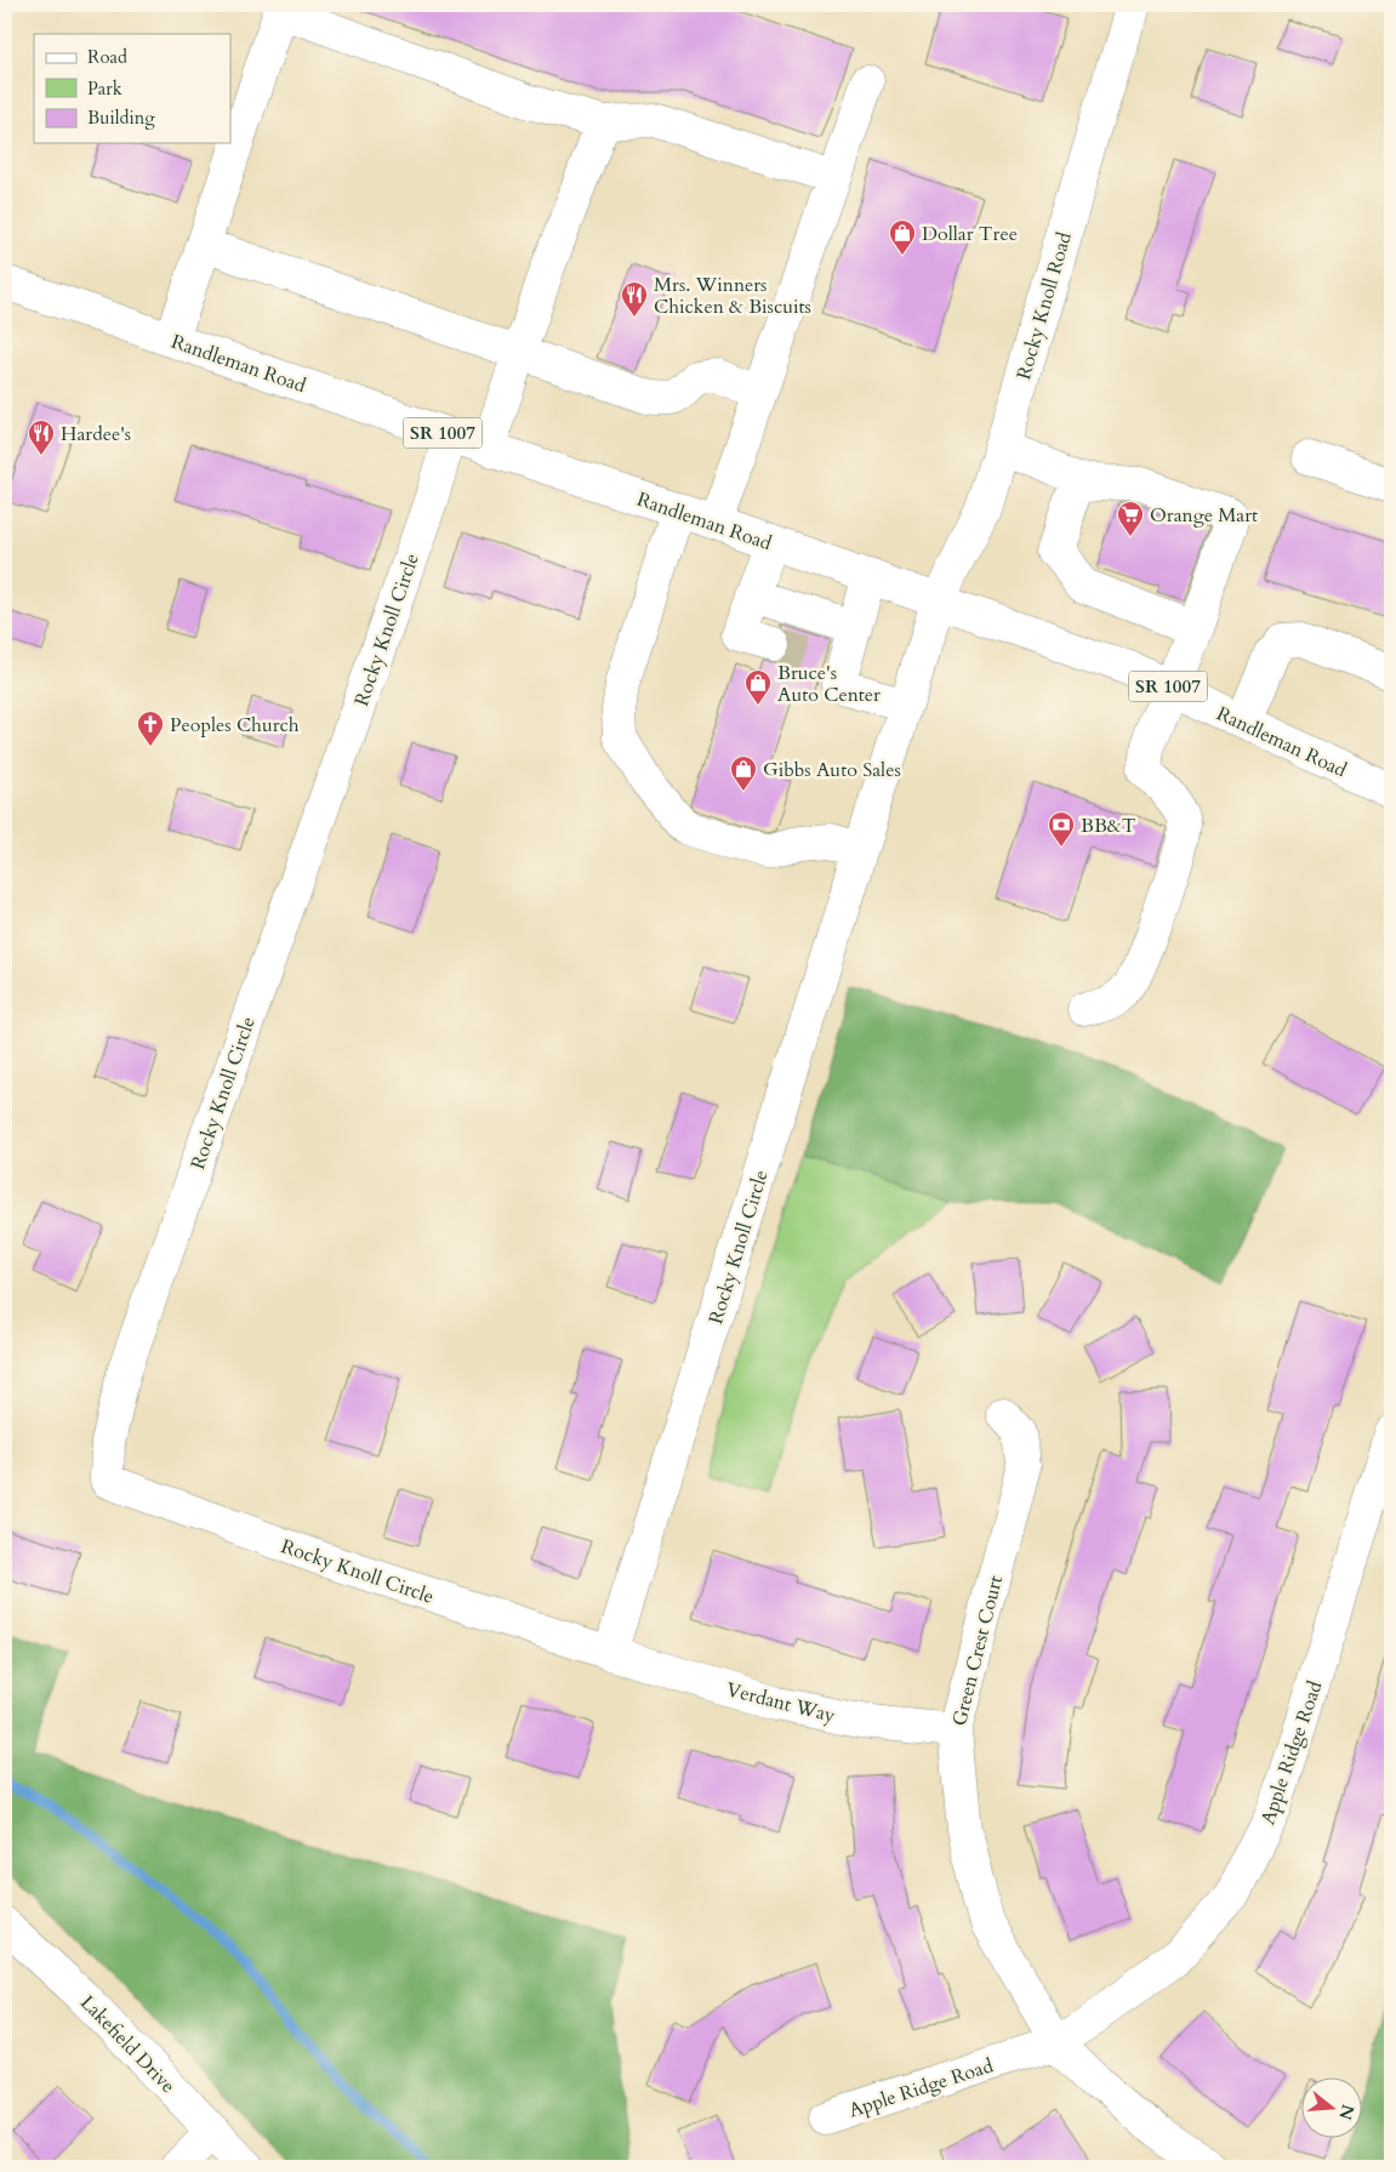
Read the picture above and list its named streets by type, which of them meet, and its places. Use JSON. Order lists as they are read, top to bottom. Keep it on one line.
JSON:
{"streets":{"street":["Rocky Knoll Road","Randleman Road","SR 1007","Rocky Knoll Circle","Green Crest Court","Verdant Way","Apple Ridge Road","Lakefield Drive"]},"crossings":[["Rocky Knoll Road","Randleman Road"],["Rocky Knoll Road","Rocky Knoll Circle"],["Randleman Road","Rocky Knoll Circle"],["Rocky Knoll Circle","Verdant Way"],["Green Crest Court","Verdant Way"],["Green Crest Court","Apple Ridge Road"]],"places":{"shop":["Dollar Tree","Bruce's Auto Center","Gibbs Auto Sales"],"restaurant":["Mrs. Winners Chicken & Biscuits","Hardee's"],"supermarket":["Orange Mart"],"church":["Peoples Church"],"bank":["BB&T"]},"legend":["Road","Park","Building"],"north":"right"}
